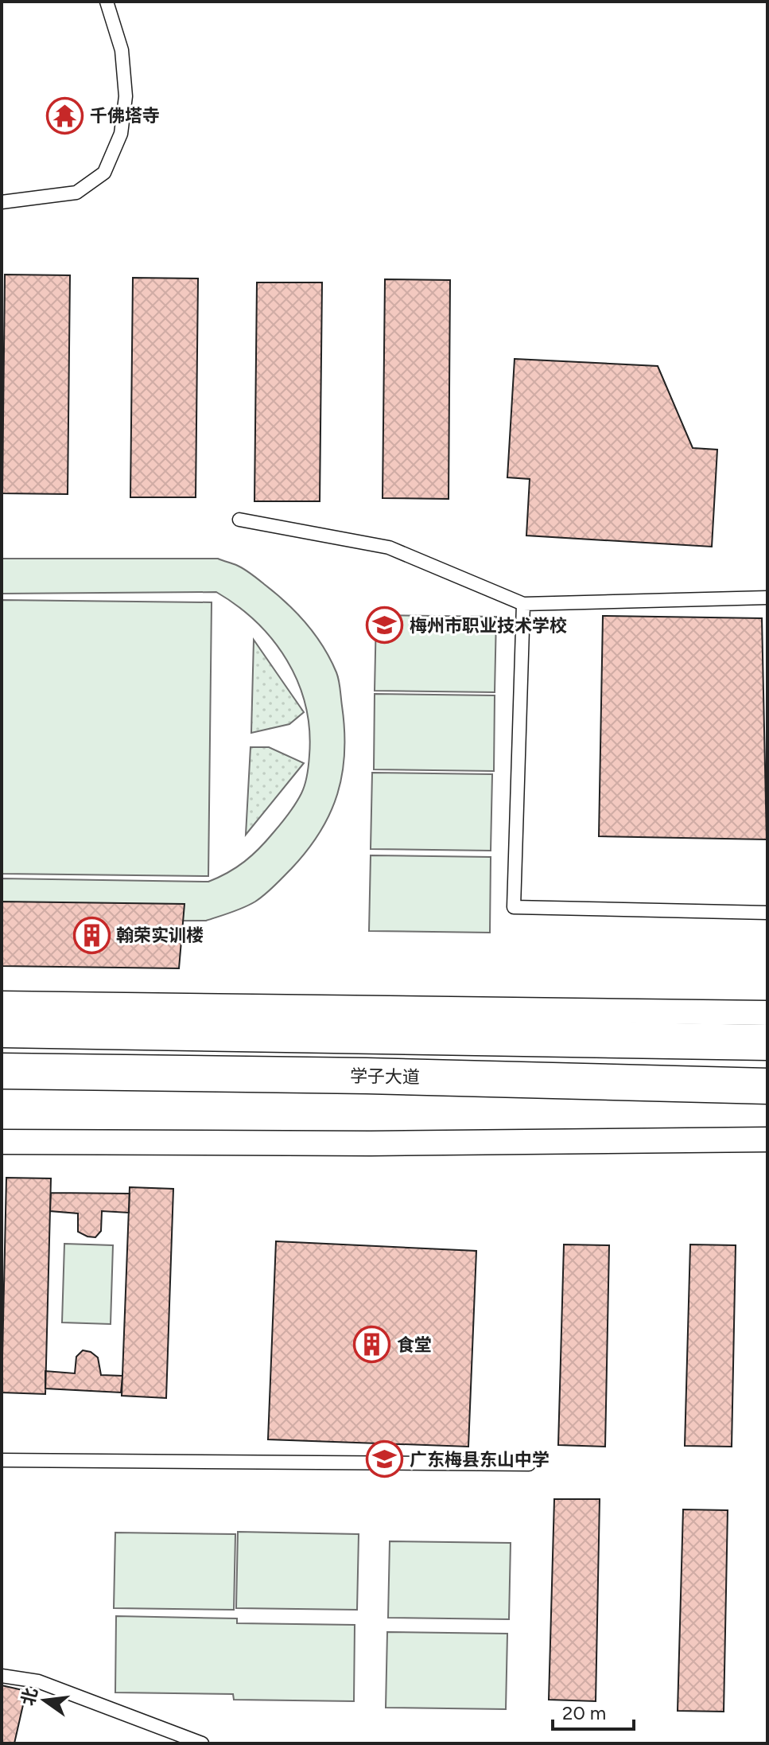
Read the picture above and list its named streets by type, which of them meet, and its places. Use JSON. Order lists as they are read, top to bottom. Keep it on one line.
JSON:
{"streets":{"main road":["学子大道"]},"places":{"temple":["千佛塔寺"],"school or university":["梅州市职业技术学校","广东梅县东山中学"],"building":["翰荣实训楼","食堂"]},"scale_bar":"20 m","north":"left"}
